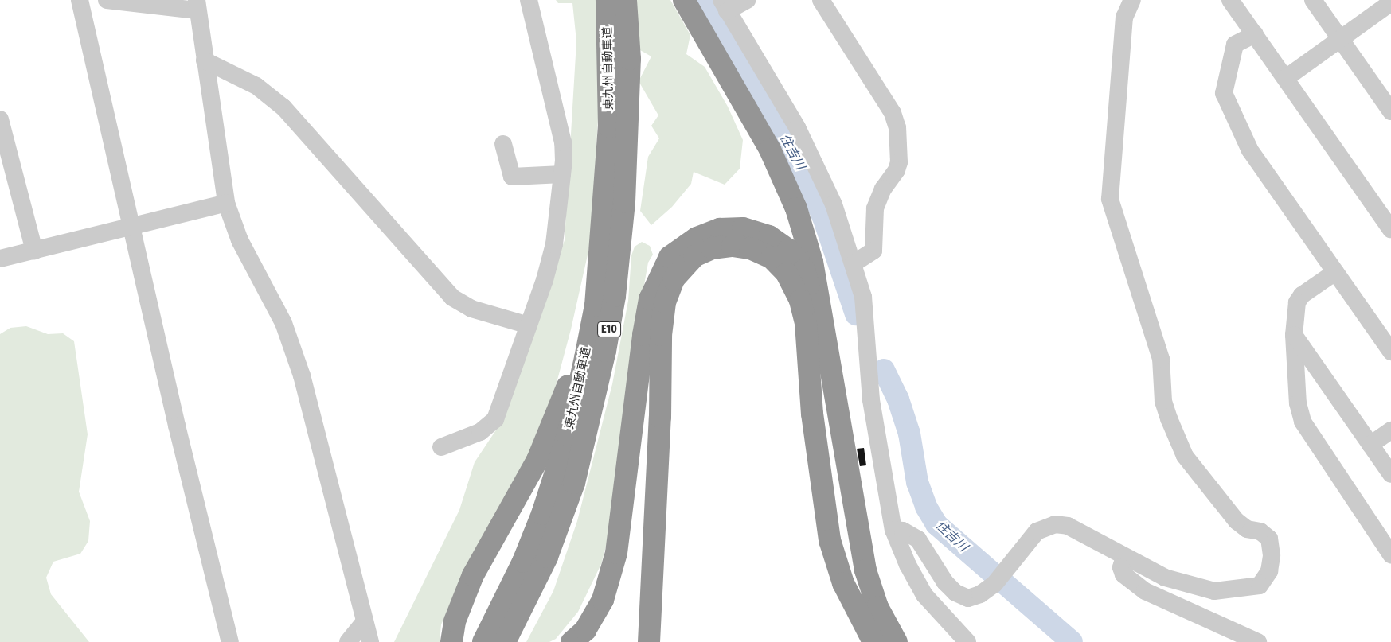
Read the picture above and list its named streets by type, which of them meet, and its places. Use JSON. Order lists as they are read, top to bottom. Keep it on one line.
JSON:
{"streets":{"highway":["東九州自動車道","E10"]},"water":["住吉川"]}
